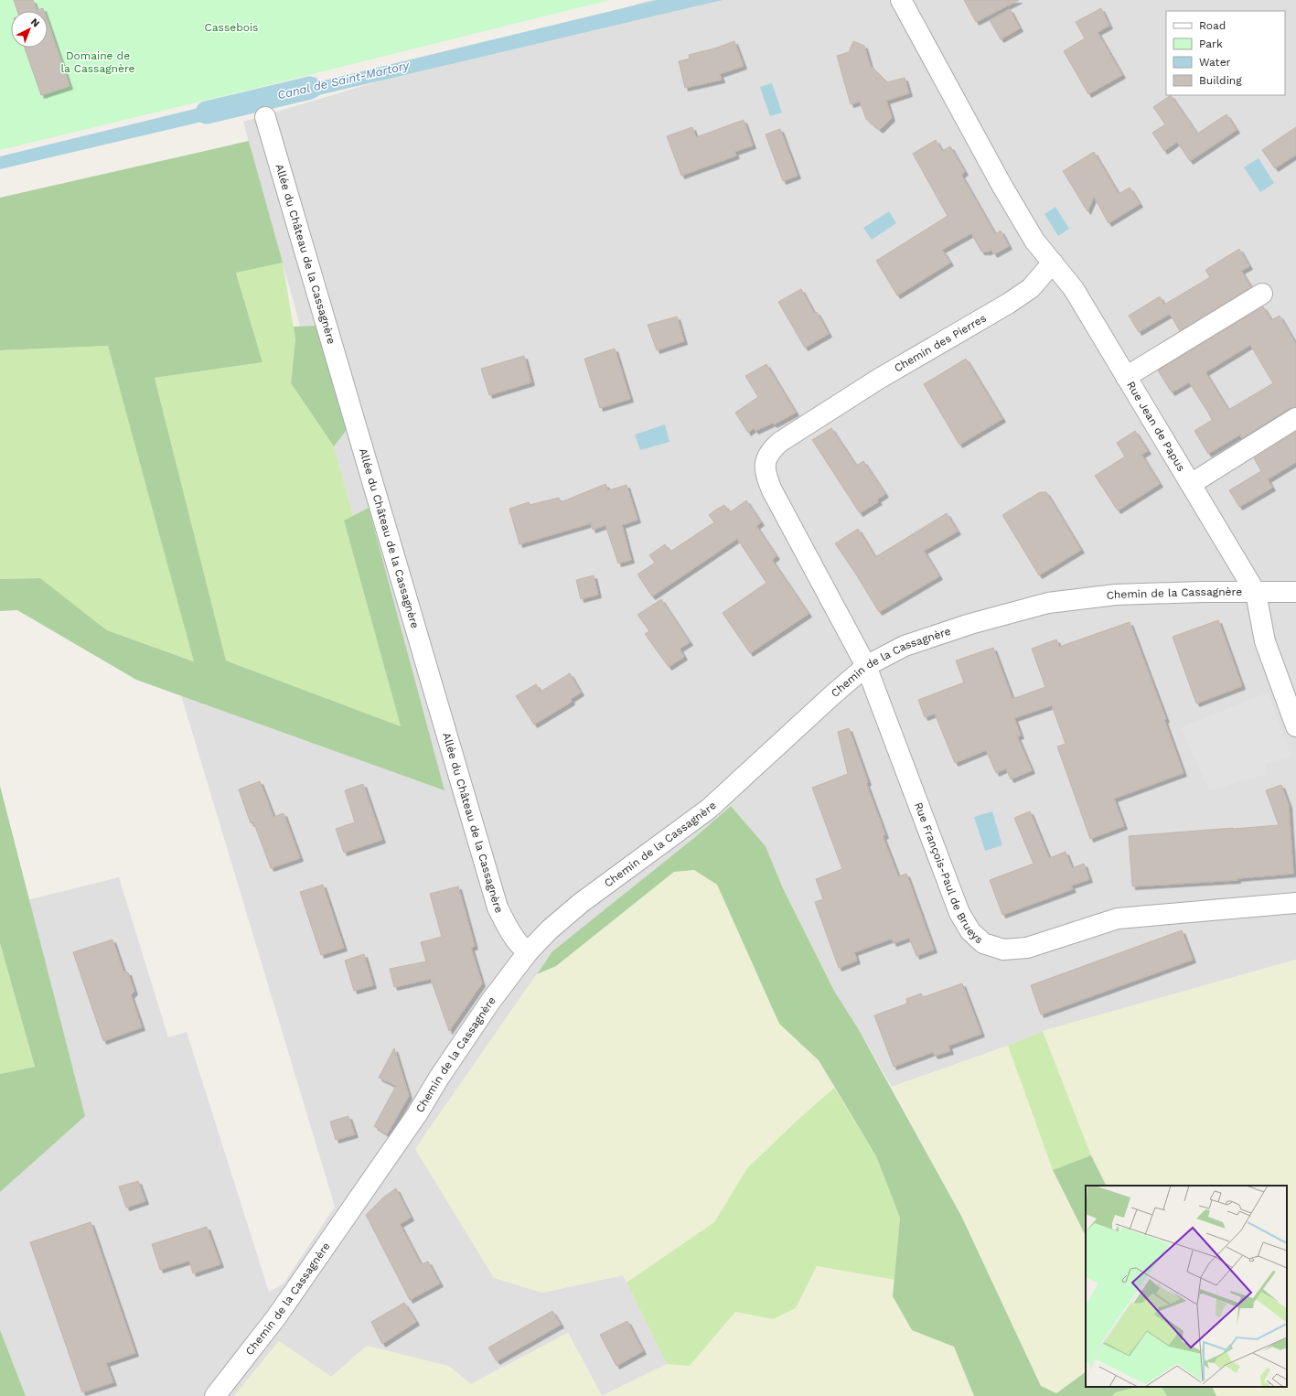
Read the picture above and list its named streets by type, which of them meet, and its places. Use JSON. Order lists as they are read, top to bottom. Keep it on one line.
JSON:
{"streets":{"street":["Allée du Château de la Cassagnère","Chemin des Pierres","Rue Jean de Papus","Chemin de la Cassagnère","Rue François-Paul de Brueys"]},"crossings":[["Allée du Château de la Cassagnère","Chemin de la Cassagnère"],["Chemin des Pierres","Rue Jean de Papus"],["Chemin des Pierres","Chemin de la Cassagnère"],["Chemin des Pierres","Rue François-Paul de Brueys"],["Rue Jean de Papus","Chemin de la Cassagnère"],["Chemin de la Cassagnère","Rue François-Paul de Brueys"]],"water":["Canal de Saint-Martory"],"parks":["Cassebois","Domaine de la Cassagnère"],"legend":["Road","Park","Water","Building"],"north":"top right"}
